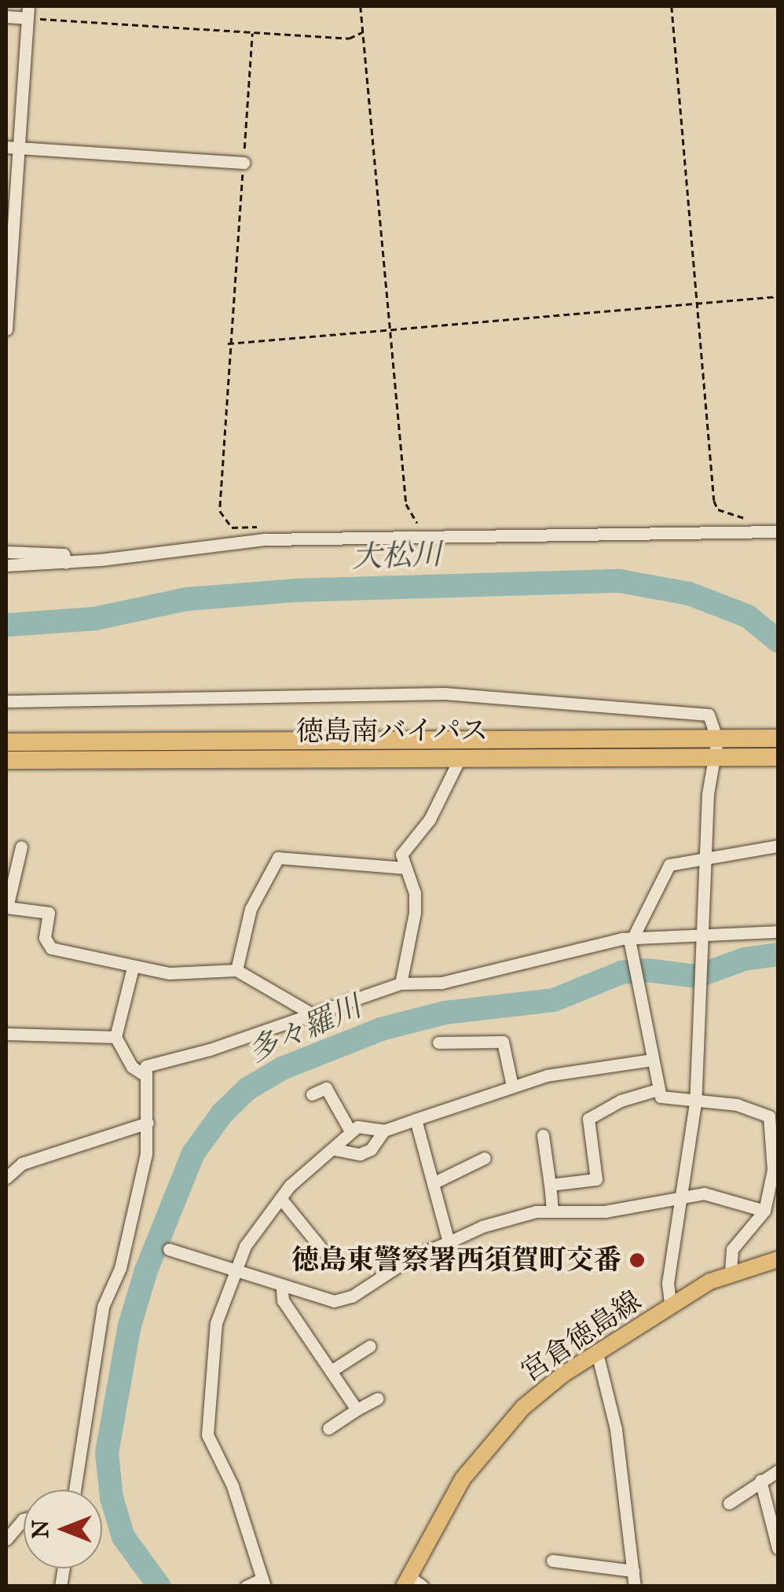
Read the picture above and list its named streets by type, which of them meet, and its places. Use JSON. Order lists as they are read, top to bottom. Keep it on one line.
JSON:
{"streets":{"highway":["徳島南バイパス"],"main road":["宮倉徳島線"]},"water":["大松川","多々羅川"],"places":["徳島東警察署西須賀町交番"],"north":"left"}
